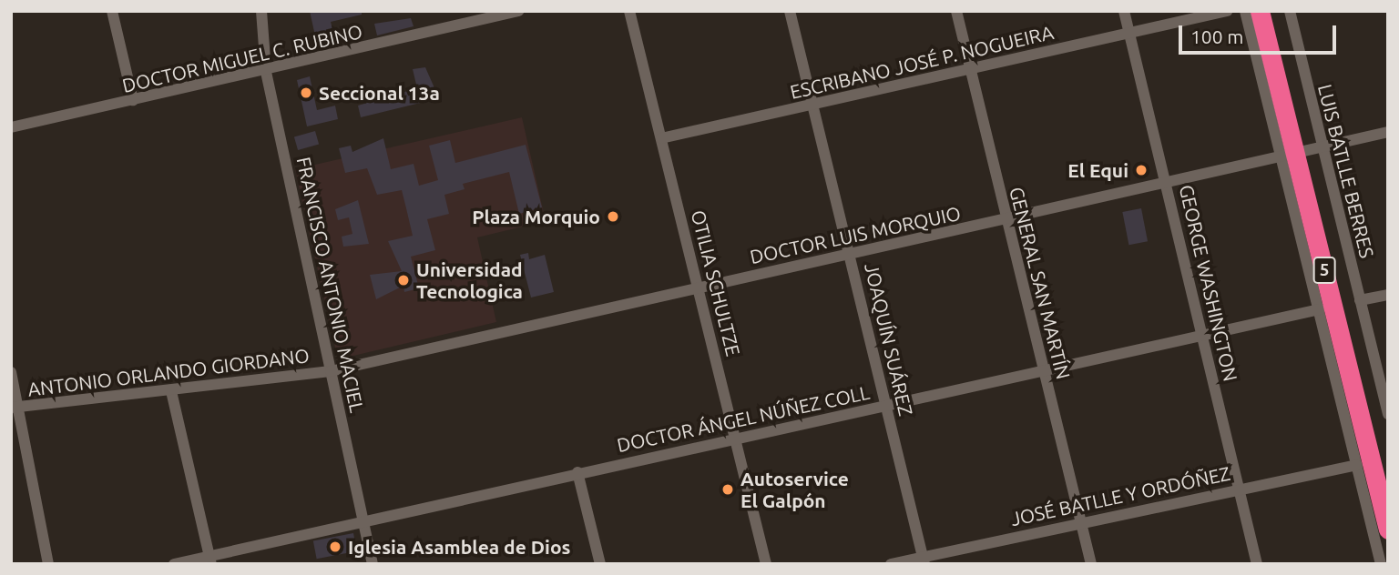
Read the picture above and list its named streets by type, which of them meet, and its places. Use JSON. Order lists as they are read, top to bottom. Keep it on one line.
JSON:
{"streets":{"highway":["5"],"street":["DOCTOR MIGUEL C. RUBINO","ESCRIBANO JOSÉ P. NOGUEIRA","LUIS BATLLE BERRES","DOCTOR LUIS MORQUIO","OTILIA SCHULTZE","GENERAL SAN MARTÍN","GEORGE WASHINGTON","FRANCISCO ANTONIO MACIEL","JOAQUÍN SUÁREZ","ANTONIO ORLANDO GIORDANO","DOCTOR ÁNGEL NÚÑEZ COLL","JOSÉ BATLLE Y ORDÓÑEZ"]},"crossings":[["DOCTOR MIGUEL C. RUBINO","FRANCISCO ANTONIO MACIEL"],["ESCRIBANO JOSÉ P. NOGUEIRA","OTILIA SCHULTZE"],["ESCRIBANO JOSÉ P. NOGUEIRA","GENERAL SAN MARTÍN"],["ESCRIBANO JOSÉ P. NOGUEIRA","GEORGE WASHINGTON"],["ESCRIBANO JOSÉ P. NOGUEIRA","JOAQUÍN SUÁREZ"],["LUIS BATLLE BERRES","DOCTOR LUIS MORQUIO"],["LUIS BATLLE BERRES","5"],["DOCTOR LUIS MORQUIO","5"],["DOCTOR LUIS MORQUIO","OTILIA SCHULTZE"],["DOCTOR LUIS MORQUIO","GENERAL SAN MARTÍN"],["DOCTOR LUIS MORQUIO","GEORGE WASHINGTON"],["DOCTOR LUIS MORQUIO","FRANCISCO ANTONIO MACIEL"],["DOCTOR LUIS MORQUIO","JOAQUÍN SUÁREZ"],["DOCTOR LUIS MORQUIO","ANTONIO ORLANDO GIORDANO"],["OTILIA SCHULTZE","DOCTOR ÁNGEL NÚÑEZ COLL"],["GENERAL SAN MARTÍN","DOCTOR ÁNGEL NÚÑEZ COLL"],["GENERAL SAN MARTÍN","JOSÉ BATLLE Y ORDÓÑEZ"],["GEORGE WASHINGTON","DOCTOR ÁNGEL NÚÑEZ COLL"],["GEORGE WASHINGTON","JOSÉ BATLLE Y ORDÓÑEZ"],["FRANCISCO ANTONIO MACIEL","ANTONIO ORLANDO GIORDANO"],["FRANCISCO ANTONIO MACIEL","DOCTOR ÁNGEL NÚÑEZ COLL"],["JOAQUÍN SUÁREZ","DOCTOR ÁNGEL NÚÑEZ COLL"],["JOAQUÍN SUÁREZ","JOSÉ BATLLE Y ORDÓÑEZ"]],"places":["Seccional 13a","El Equi","Plaza Morquio","Universidad Tecnologica","Autoservice El Galpón","Iglesia Asamblea de Dios"],"scale_bar":"100 m"}
